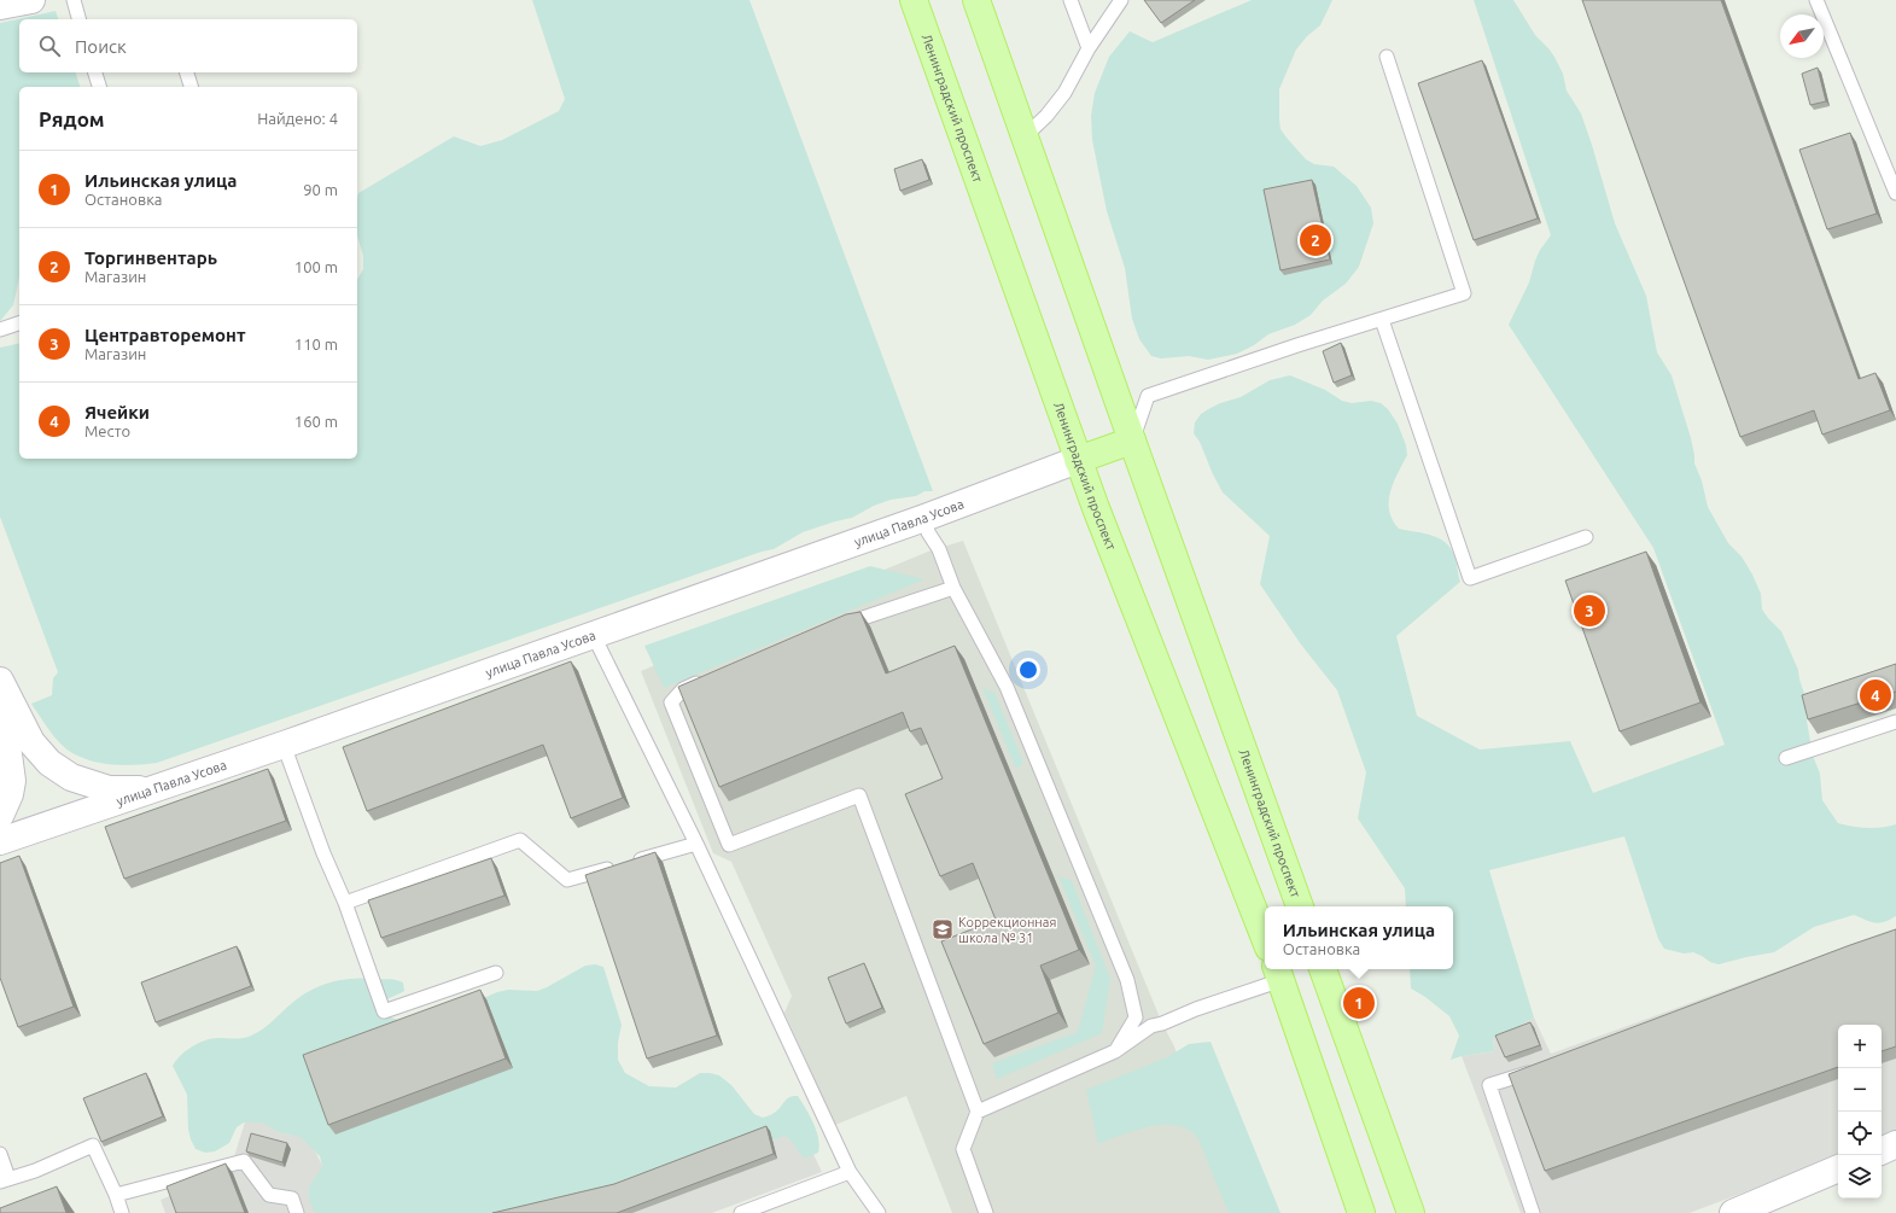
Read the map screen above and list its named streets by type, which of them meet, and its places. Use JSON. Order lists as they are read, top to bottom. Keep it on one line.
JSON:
{"streets":{"main road":["Ленинградский проспект"],"street":["улица Павла Усова"]},"crossings":[["Ленинградский проспект","улица Павла Усова"]],"places":{"school or university":["Коррекционная школа № 31"]},"north":"bottom left","page":{"search":"Поиск","heading":["Рядом","Найдено: 4"],"list":[{"mark":"1","name":"Ильинская улица","note":"Остановка","value":"90 m"},{"mark":"2","name":"Торгинвентарь","note":"Магазин","value":"100 m"},{"mark":"3","name":"Центравторемонт","note":"Магазин","value":"110 m"},{"mark":"4","name":"Ячейки","note":"Место","value":"160 m"}],"pins":["2","3","4","1"],"popup":["Ильинская улица","Остановка"],"map_buttons":["+","−"]}}
